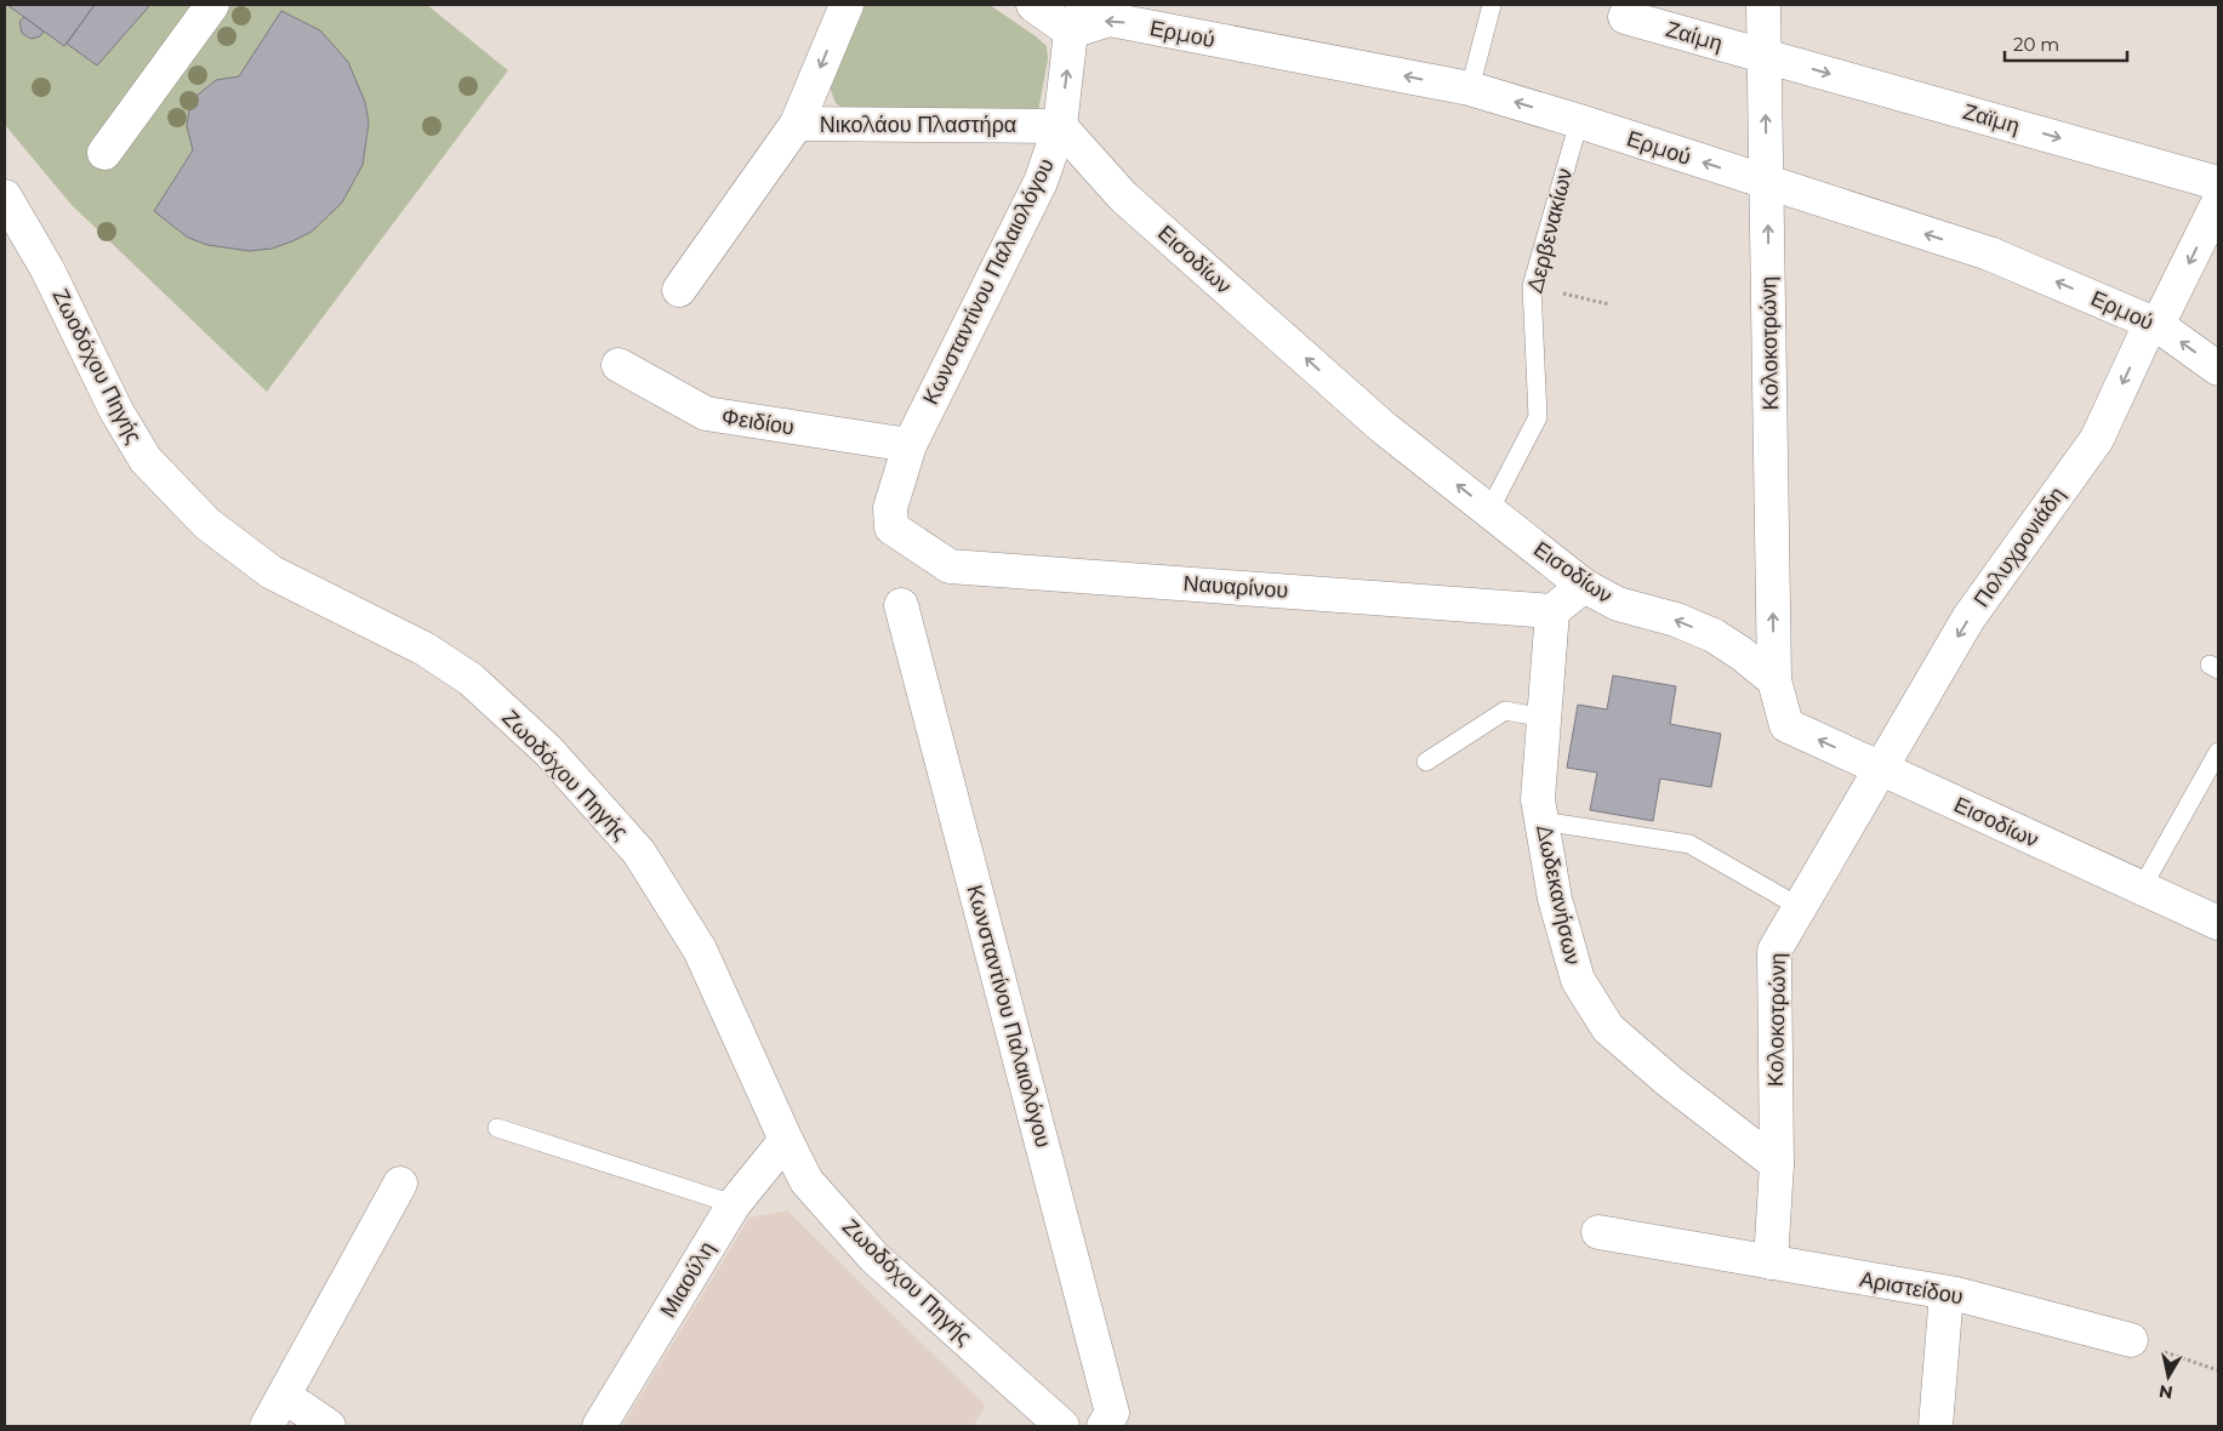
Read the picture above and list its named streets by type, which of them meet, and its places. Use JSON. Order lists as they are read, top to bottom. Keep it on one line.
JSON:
{"streets":{"street":["Ερμού","Ζαίμη","Ζαϊμη","Νικολάου Πλαστήρα","Εισοδίων","Κωνσταντίνου Παλαιολόγου","Κολοκοτρώνη","Ζωοδόχου Πηγής","Φειδίου","Πολυχρονιάδη","Ναυαρίνου","Δωδεκανήσων","Μιαούλη","Αριστείδου"],"lane":["Δερβενακίων"]},"crossings":[["Ερμού","Δερβενακίων"],["Ερμού","Κωνσταντίνου Παλαιολόγου"],["Ερμού","Κολοκοτρώνη"],["Ερμού","Πολυχρονιάδη"],["Ζαίμη","Ζαϊμη"],["Ζαίμη","Κολοκοτρώνη"],["Ζαϊμη","Κολοκοτρώνη"],["Νικολάου Πλαστήρα","Εισοδίων"],["Νικολάου Πλαστήρα","Κωνσταντίνου Παλαιολόγου"],["Δερβενακίων","Εισοδίων"],["Εισοδίων","Κωνσταντίνου Παλαιολόγου"],["Εισοδίων","Κολοκοτρώνη"],["Εισοδίων","Πολυχρονιάδη"],["Κωνσταντίνου Παλαιολόγου","Φειδίου"],["Κωνσταντίνου Παλαιολόγου","Ναυαρίνου"],["Κολοκοτρώνη","Πολυχρονιάδη"],["Κολοκοτρώνη","Δωδεκανήσων"],["Κολοκοτρώνη","Αριστείδου"],["Ζωοδόχου Πηγής","Μιαούλη"],["Ναυαρίνου","Δωδεκανήσων"]],"one_way":["Ερμού","Ζαϊμη","Εισοδίων","Κολοκοτρώνη","Πολυχρονιάδη"],"scale_bar":"20 m","north":"bottom"}
